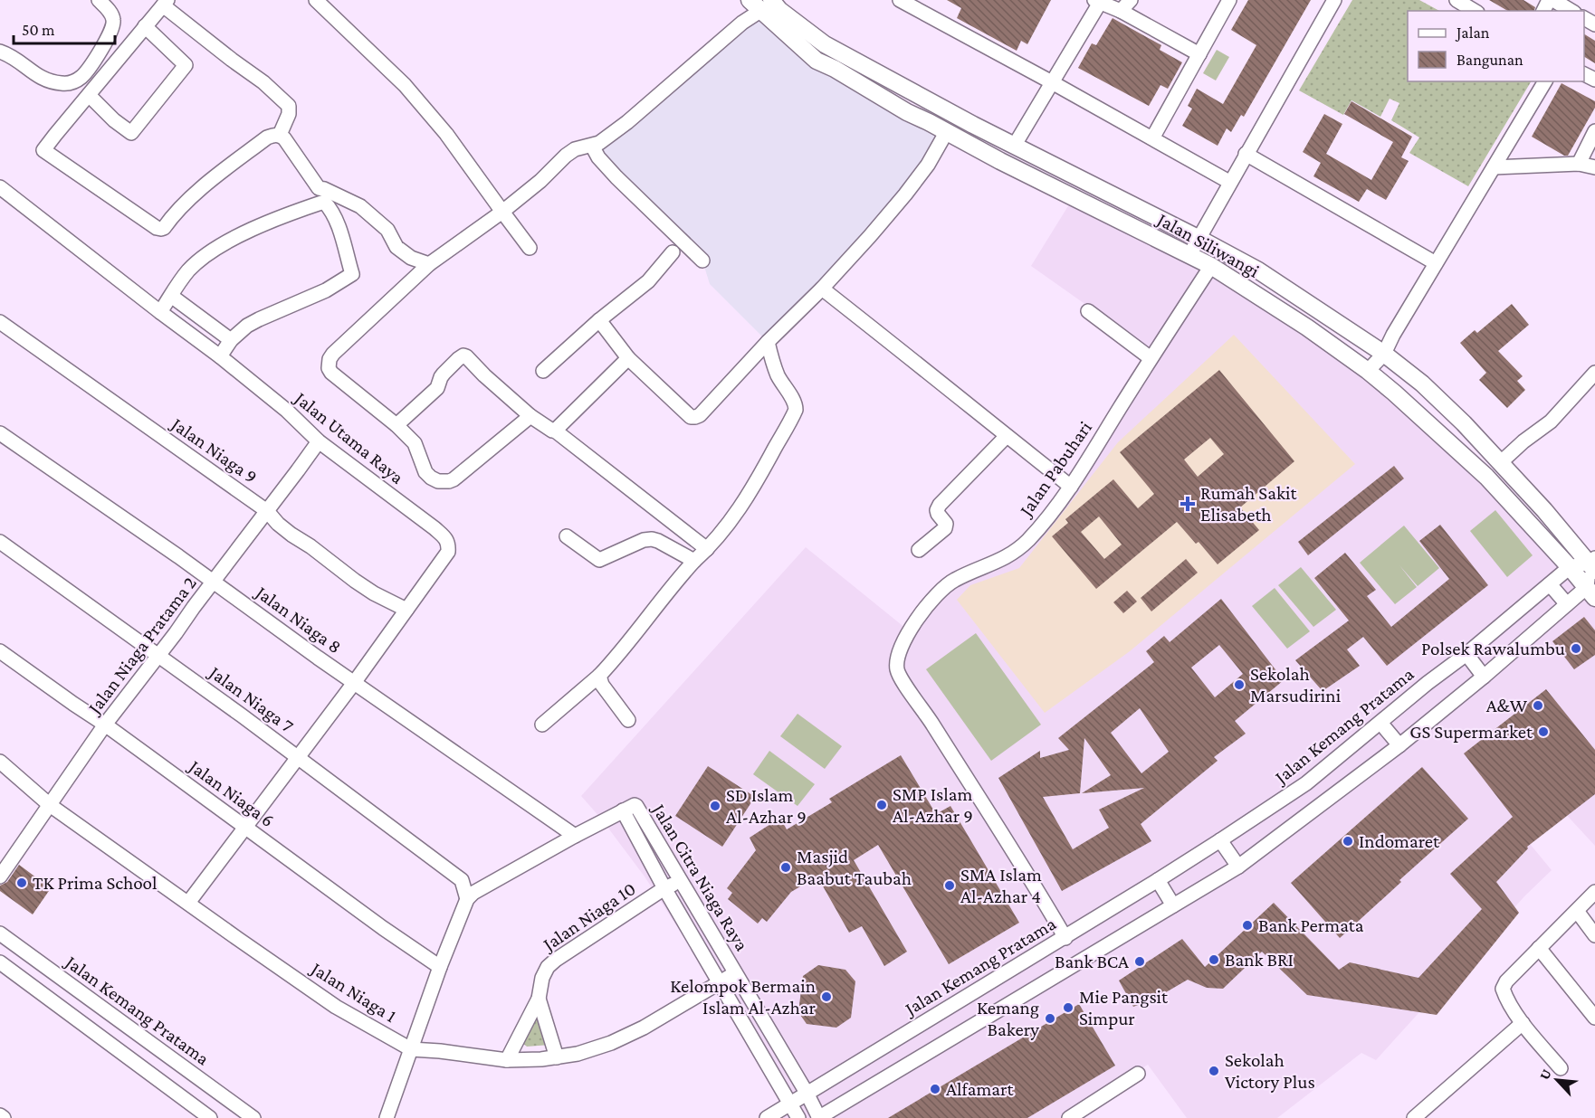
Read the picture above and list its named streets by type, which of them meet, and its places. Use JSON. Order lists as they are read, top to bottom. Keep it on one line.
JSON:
{"streets":{"main road":["Jalan Siliwangi"],"street":["Jalan Utama Raya","Jalan Niaga 9","Jalan Pabuhari","Jalan Niaga 8","Jalan Niaga Pratama 2","Jalan Niaga 7","Jalan Kemang Pratama","Jalan Niaga 6","Jalan Citra Niaga Raya","Jalan Niaga 10","Jalan Niaga 1"]},"crossings":[["Jalan Siliwangi","Jalan Pabuhari"],["Jalan Siliwangi","Jalan Kemang Pratama"],["Jalan Utama Raya","Jalan Niaga 9"],["Jalan Utama Raya","Jalan Niaga Pratama 2"],["Jalan Niaga 9","Jalan Niaga Pratama 2"],["Jalan Pabuhari","Jalan Kemang Pratama"],["Jalan Niaga 8","Jalan Niaga Pratama 2"],["Jalan Niaga Pratama 2","Jalan Niaga 7"],["Jalan Niaga Pratama 2","Jalan Niaga 6"],["Jalan Niaga Pratama 2","Jalan Niaga 1"],["Jalan Kemang Pratama","Jalan Citra Niaga Raya"],["Jalan Citra Niaga Raya","Jalan Niaga 10"],["Jalan Citra Niaga Raya","Jalan Niaga 1"],["Jalan Niaga 10","Jalan Niaga 1"]],"places":{"health":["Rumah Sakit Elisabeth"],"other":["Polsek Rawalumbu","Sekolah Marsudirini","A&W","GS Supermarket","SMP Islam Al-Azhar 9","SD Islam Al-Azhar 9","Indomaret","Masjid Baabut Taubah","TK Prima School","SMA Islam Al-Azhar 4","Bank Permata","Bank BRI","Bank BCA","Kelompok Bermain Islam Al-Azhar","Mie Pangsit Simpur","Kemang Bakery","Sekolah Victory Plus","Alfamart"]},"legend":["Jalan","Bangunan"],"scale_bar":"50 m","north":"top left"}
